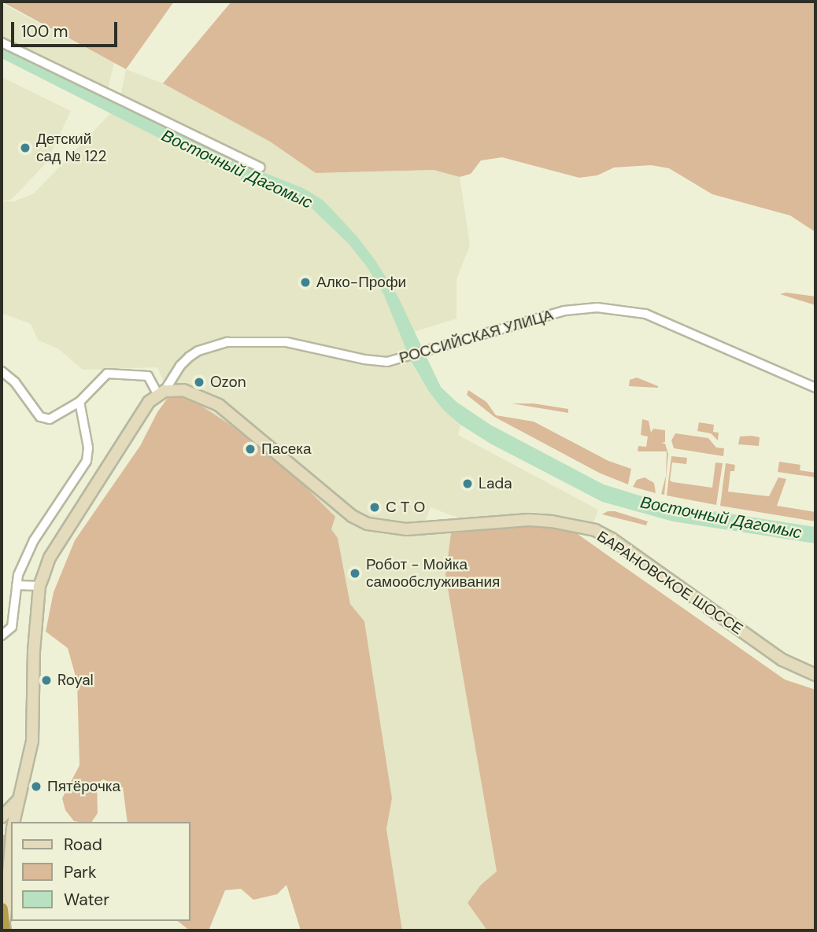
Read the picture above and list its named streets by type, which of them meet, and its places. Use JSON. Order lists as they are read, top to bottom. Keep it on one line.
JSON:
{"streets":{"main road":["РОССИЙСКАЯ УЛИЦА","БАРАНОВСКОЕ ШОССЕ"]},"crossings":[["РОССИЙСКАЯ УЛИЦА","БАРАНОВСКОЕ ШОССЕ"]],"water":["Восточный Дагомыс"],"places":["Детский сад № 122","Алко-Профи","Ozon","Пасека","Lada","С Т О","Робот - Мойка самообслуживания","Royal","Пятёрочка"],"legend":["Road","Park","Water"],"scale_bar":"100 m"}
